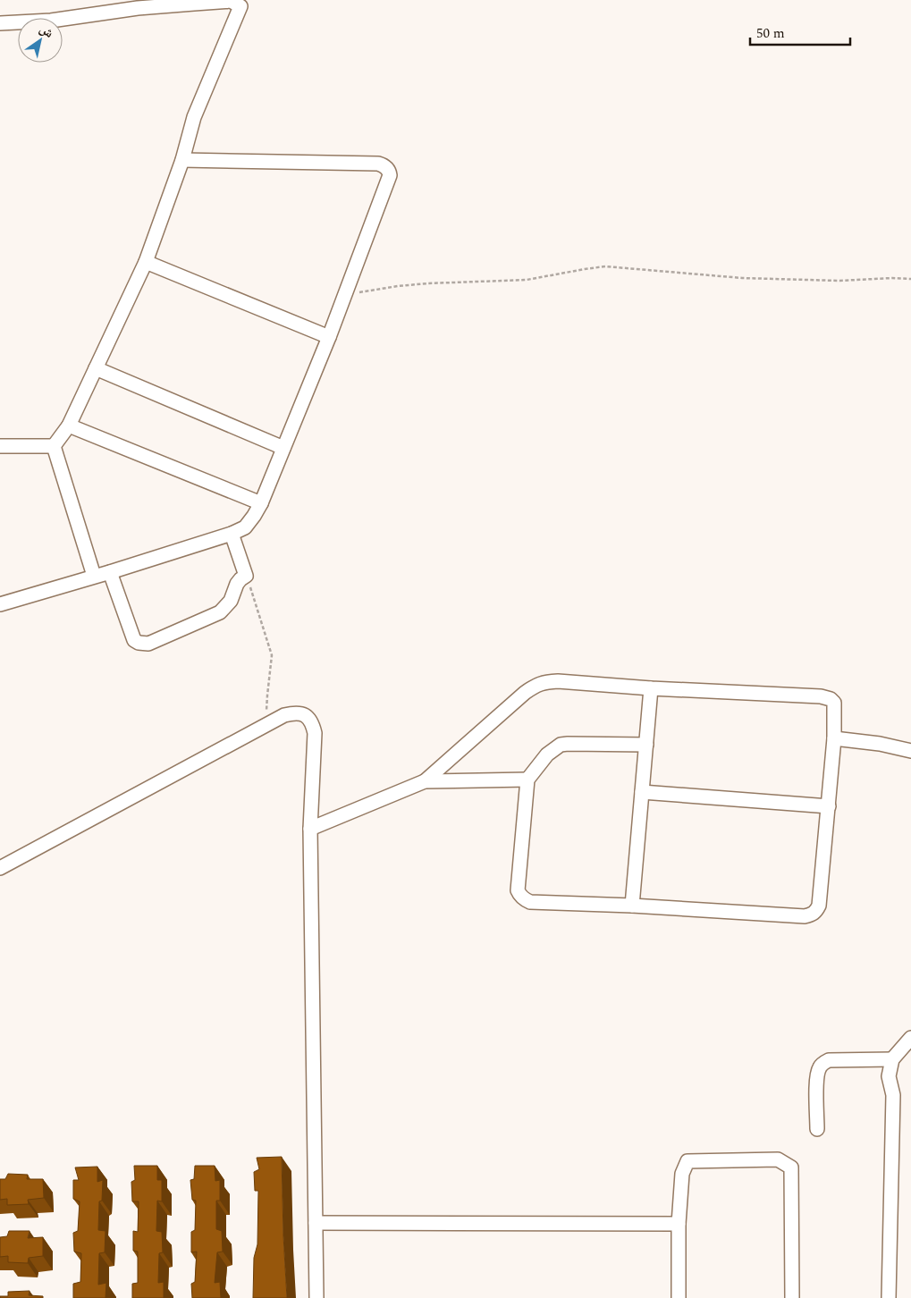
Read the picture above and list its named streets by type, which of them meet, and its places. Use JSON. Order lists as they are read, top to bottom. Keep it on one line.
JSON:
{"scale_bar":"50 m","north":"top right"}
